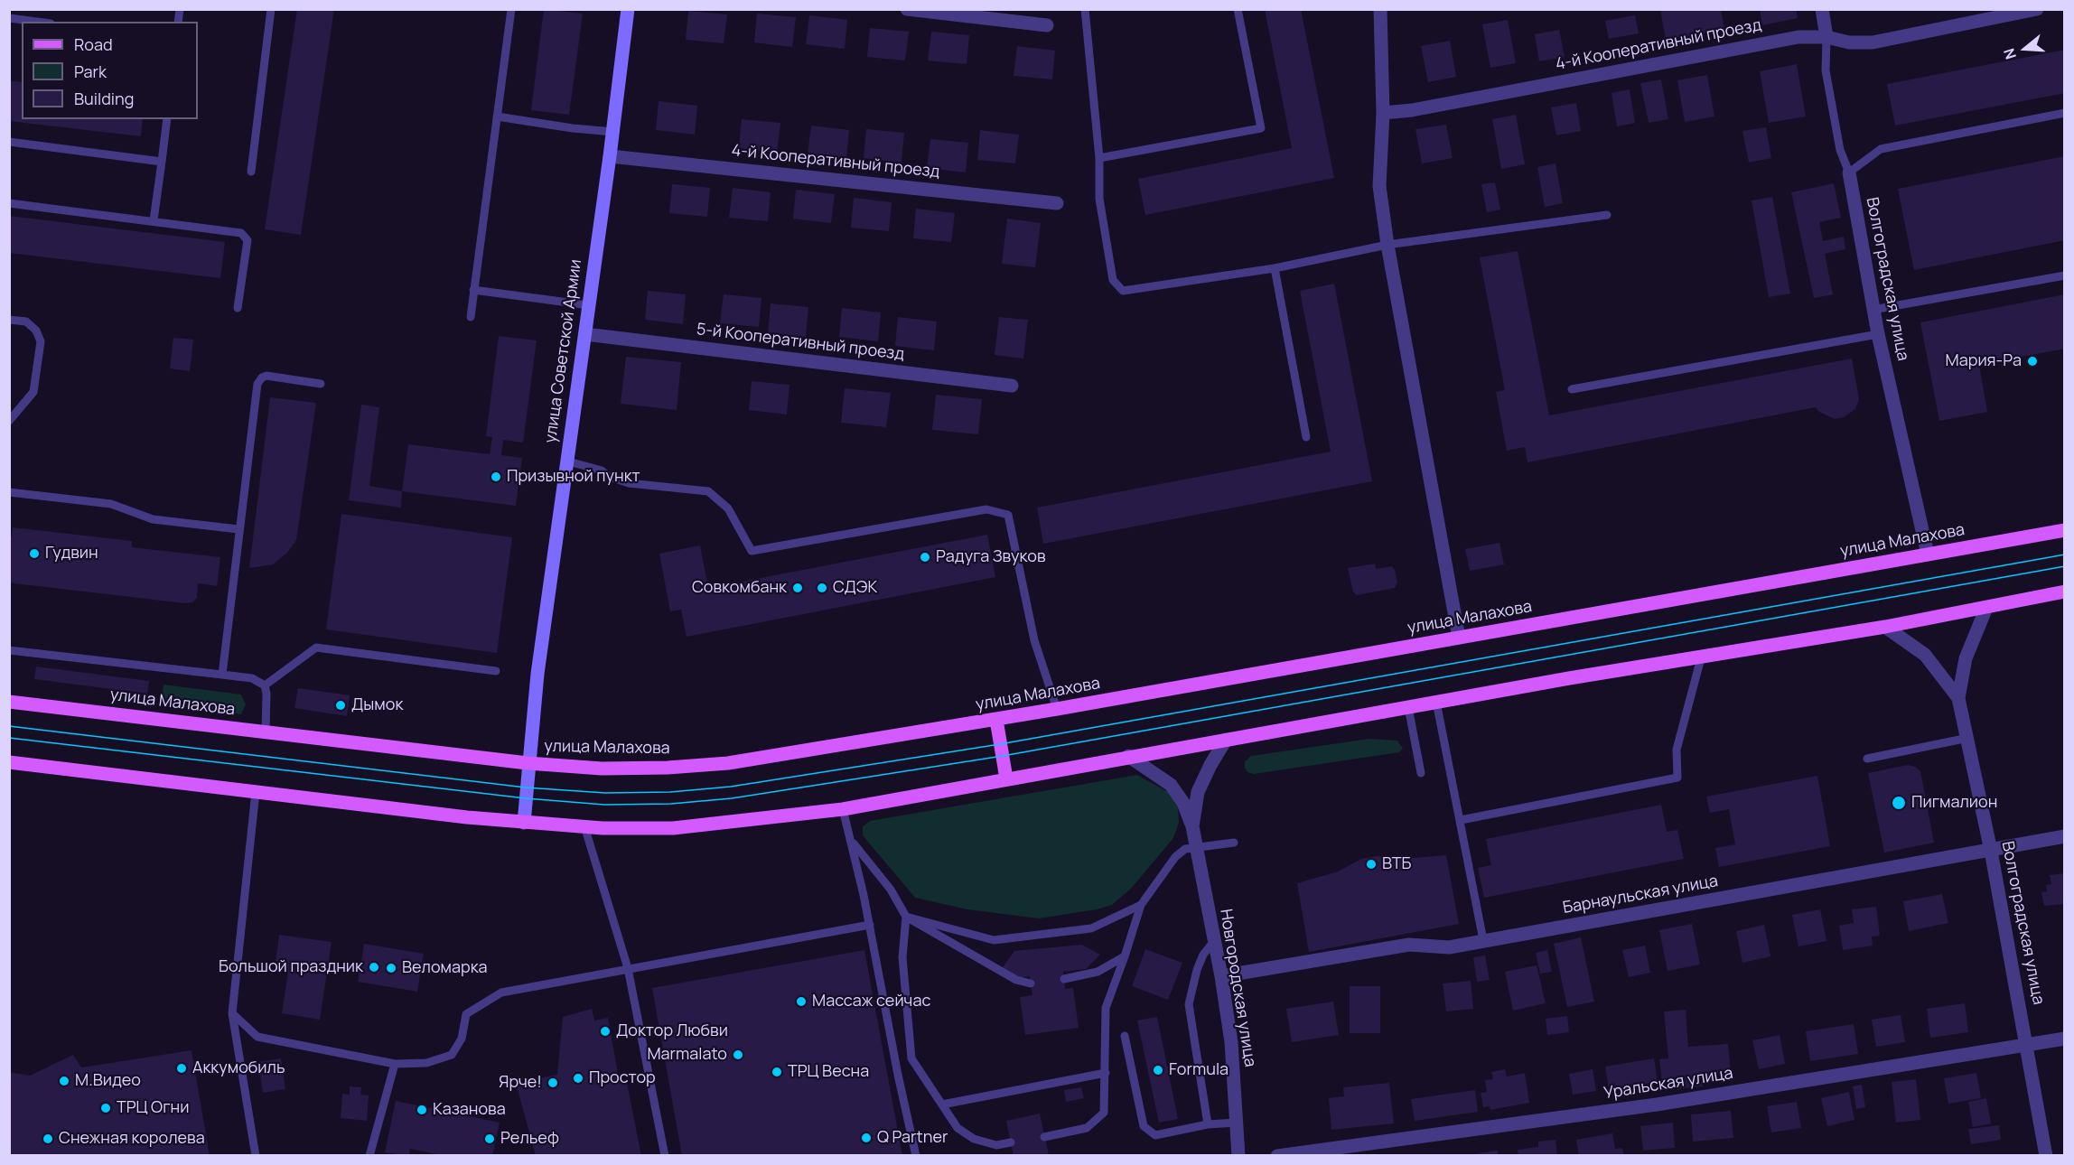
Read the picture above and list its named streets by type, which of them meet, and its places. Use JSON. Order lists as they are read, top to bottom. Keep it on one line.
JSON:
{"streets":{"main road":["улица Малахова"],"street":["4-й Кооперативный проезд","Волгоградская улица","5-й Кооперативный проезд","улица Советской Армии","Барнаульская улица","Новгородская улица","Уральская улица"]},"crossings":[["4-й Кооперативный проезд","Волгоградская улица"],["4-й Кооперативный проезд","улица Советской Армии"],["Волгоградская улица","улица Малахова"],["Волгоградская улица","Барнаульская улица"],["Волгоградская улица","Уральская улица"],["5-й Кооперативный проезд","улица Советской Армии"],["улица Советской Армии","улица Малахова"],["Барнаульская улица","Новгородская улица"]],"places":["Мария-Ра","Призывной пункт","Гудвин","Радуга Звуков","Совкомбанк","СДЭК","Дымок","Пигмалион","ВТБ","Большой праздник","Веломарка","Массаж сейчас","Доктор Любви","Marmalato","Аккумобиль","Formula","ТРЦ Весна","Простор","М.Видео","Ярче!","ТРЦ Огни","Казанова","Q Partner","Снежная королева","Рельеф"],"legend":["Road","Park","Building"],"north":"left"}
